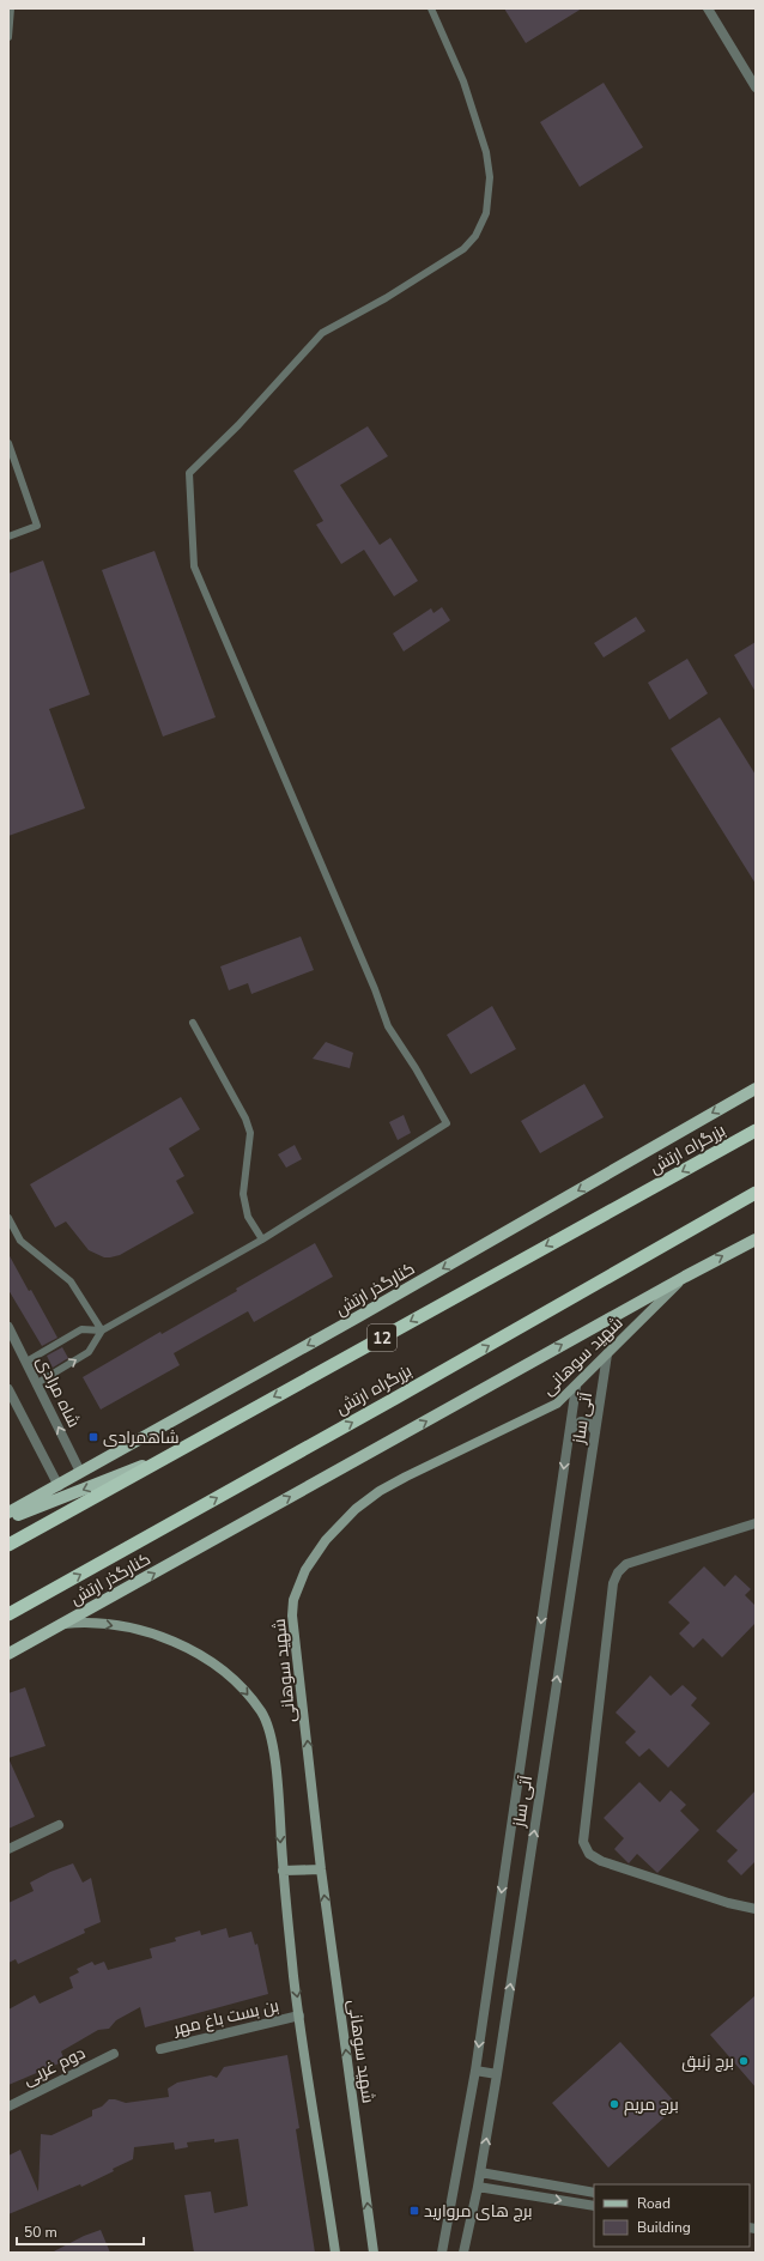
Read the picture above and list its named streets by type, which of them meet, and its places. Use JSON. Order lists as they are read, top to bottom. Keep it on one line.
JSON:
{"streets":{"highway":["بزرگراه ارتش","12"],"main road":["کنارگذر ارتش","شهید سوهانی"],"street":["شاه مرادی","آتی ساز","بن بست باغ مهر","دوم غربی"]},"crossings":[["کنارگذر ارتش","شهید سوهانی"],["کنارگذر ارتش","شاه مرادی"],["شهید سوهانی","آتی ساز"],["شهید سوهانی","بن بست باغ مهر"]],"places":{"transit":["شاهمرادی","برج های مروارید"],"other":["برج زنبق","برج مریم"]},"legend":["Road","Building"],"scale_bar":"50 m"}
